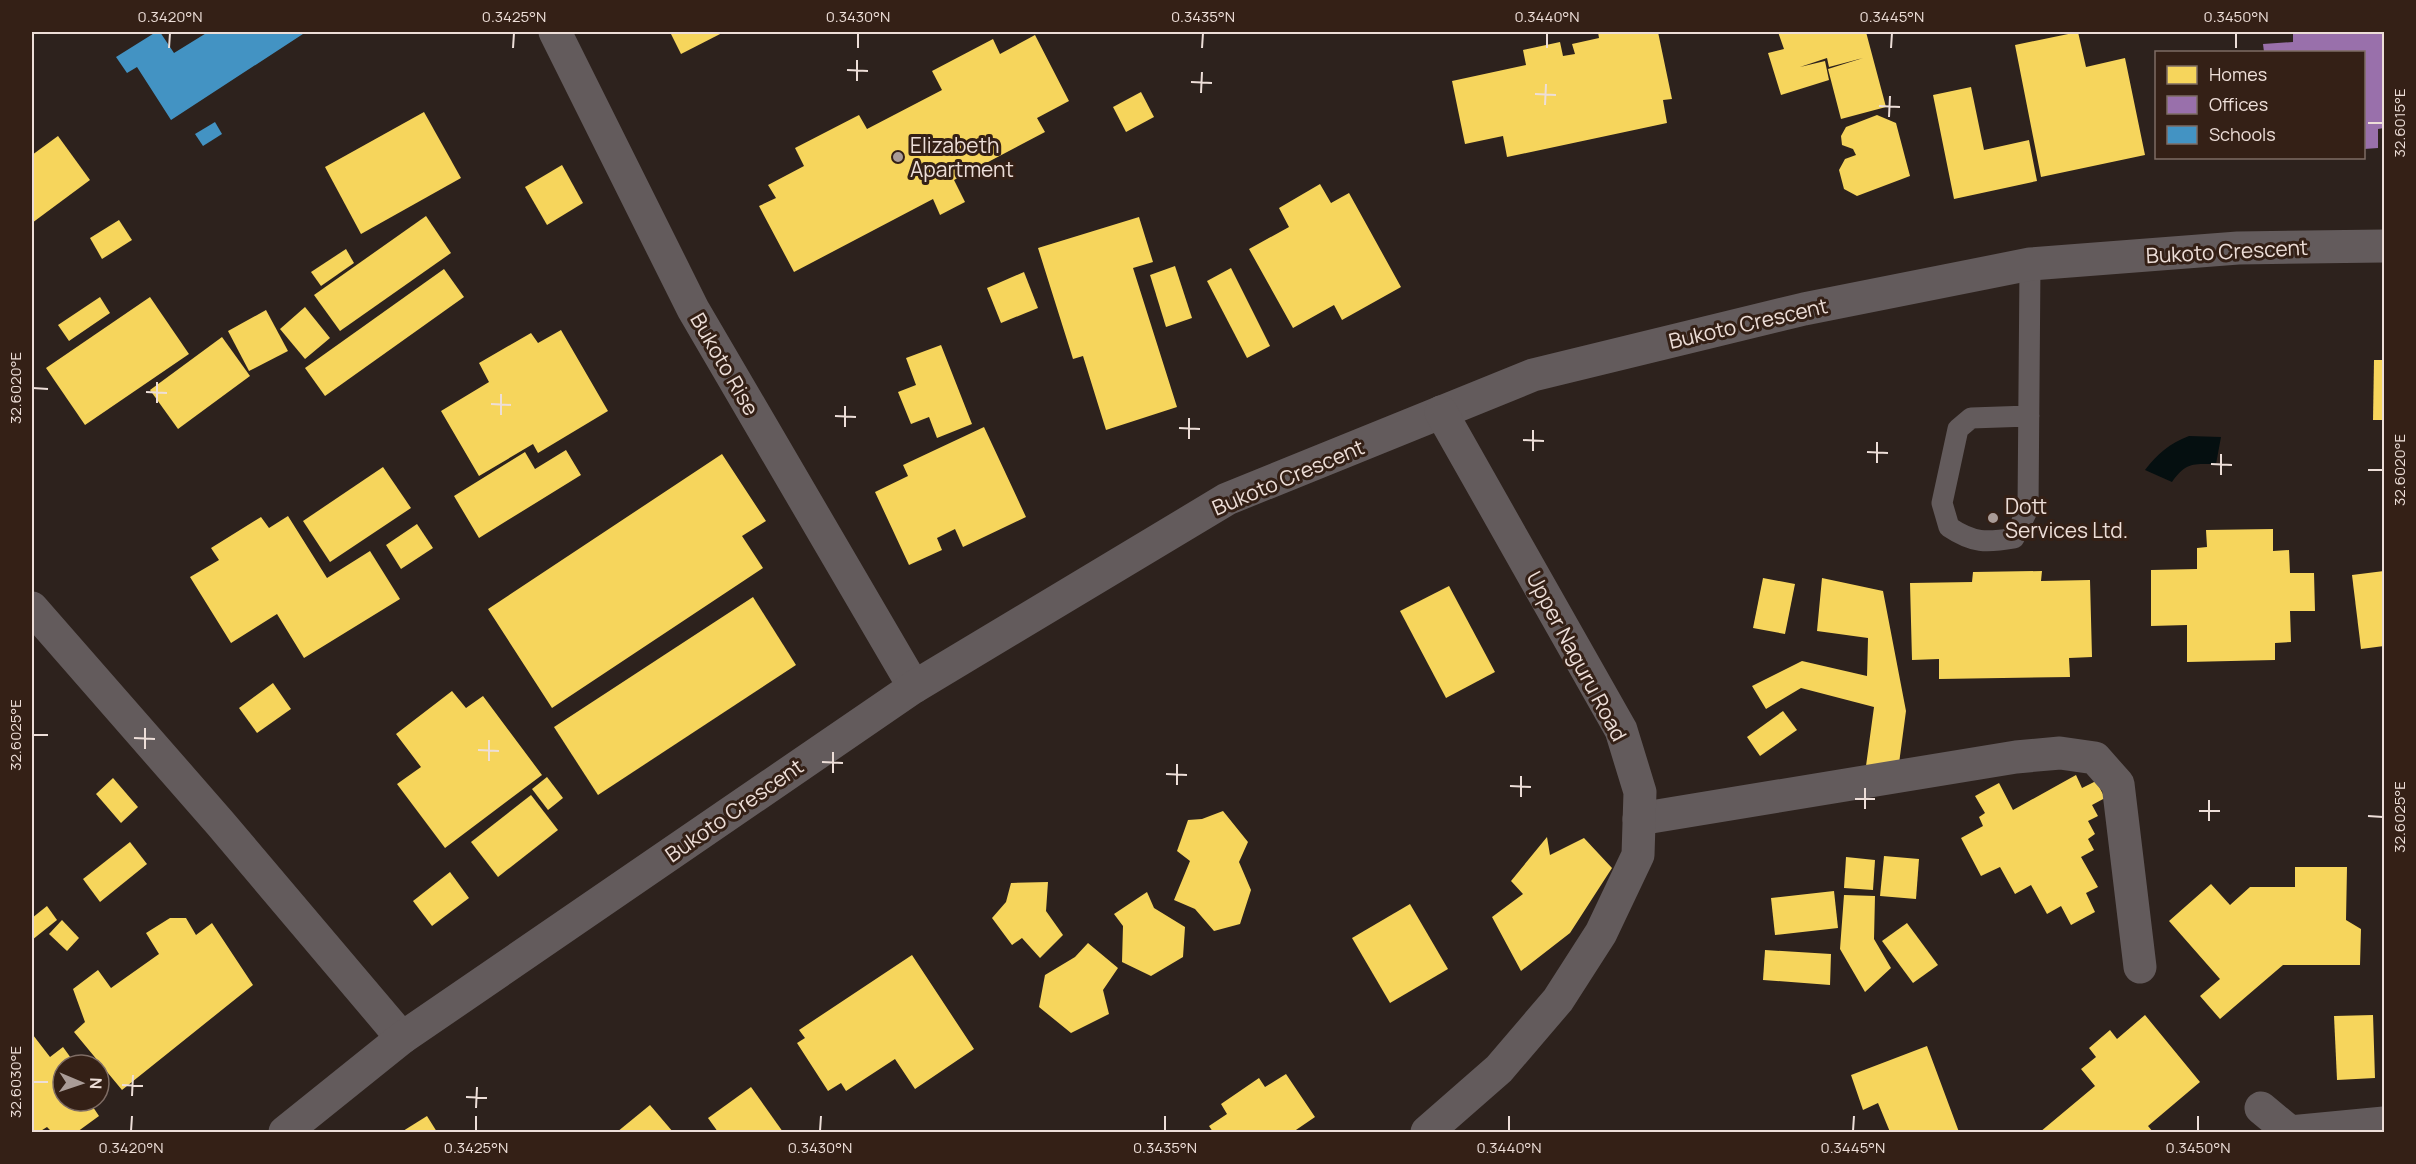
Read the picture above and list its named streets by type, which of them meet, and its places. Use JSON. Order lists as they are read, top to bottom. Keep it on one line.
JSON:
{"streets":{"street":["Bukoto Crescent","Bukoto Rise","Upper Naguru Road"]},"crossings":[["Bukoto Crescent","Bukoto Rise"],["Bukoto Crescent","Upper Naguru Road"]],"places":["Elizabeth Apartment","Dott Services Ltd."],"legend":["Homes","Offices","Schools"],"north":"right","coordinates":["0.3420°N","0.3425°N","0.3430°N","0.3435°N","0.3440°N","0.3445°N","0.3450°N","32.6015°E","32.6020°E","32.6025°E","32.6030°E"]}
